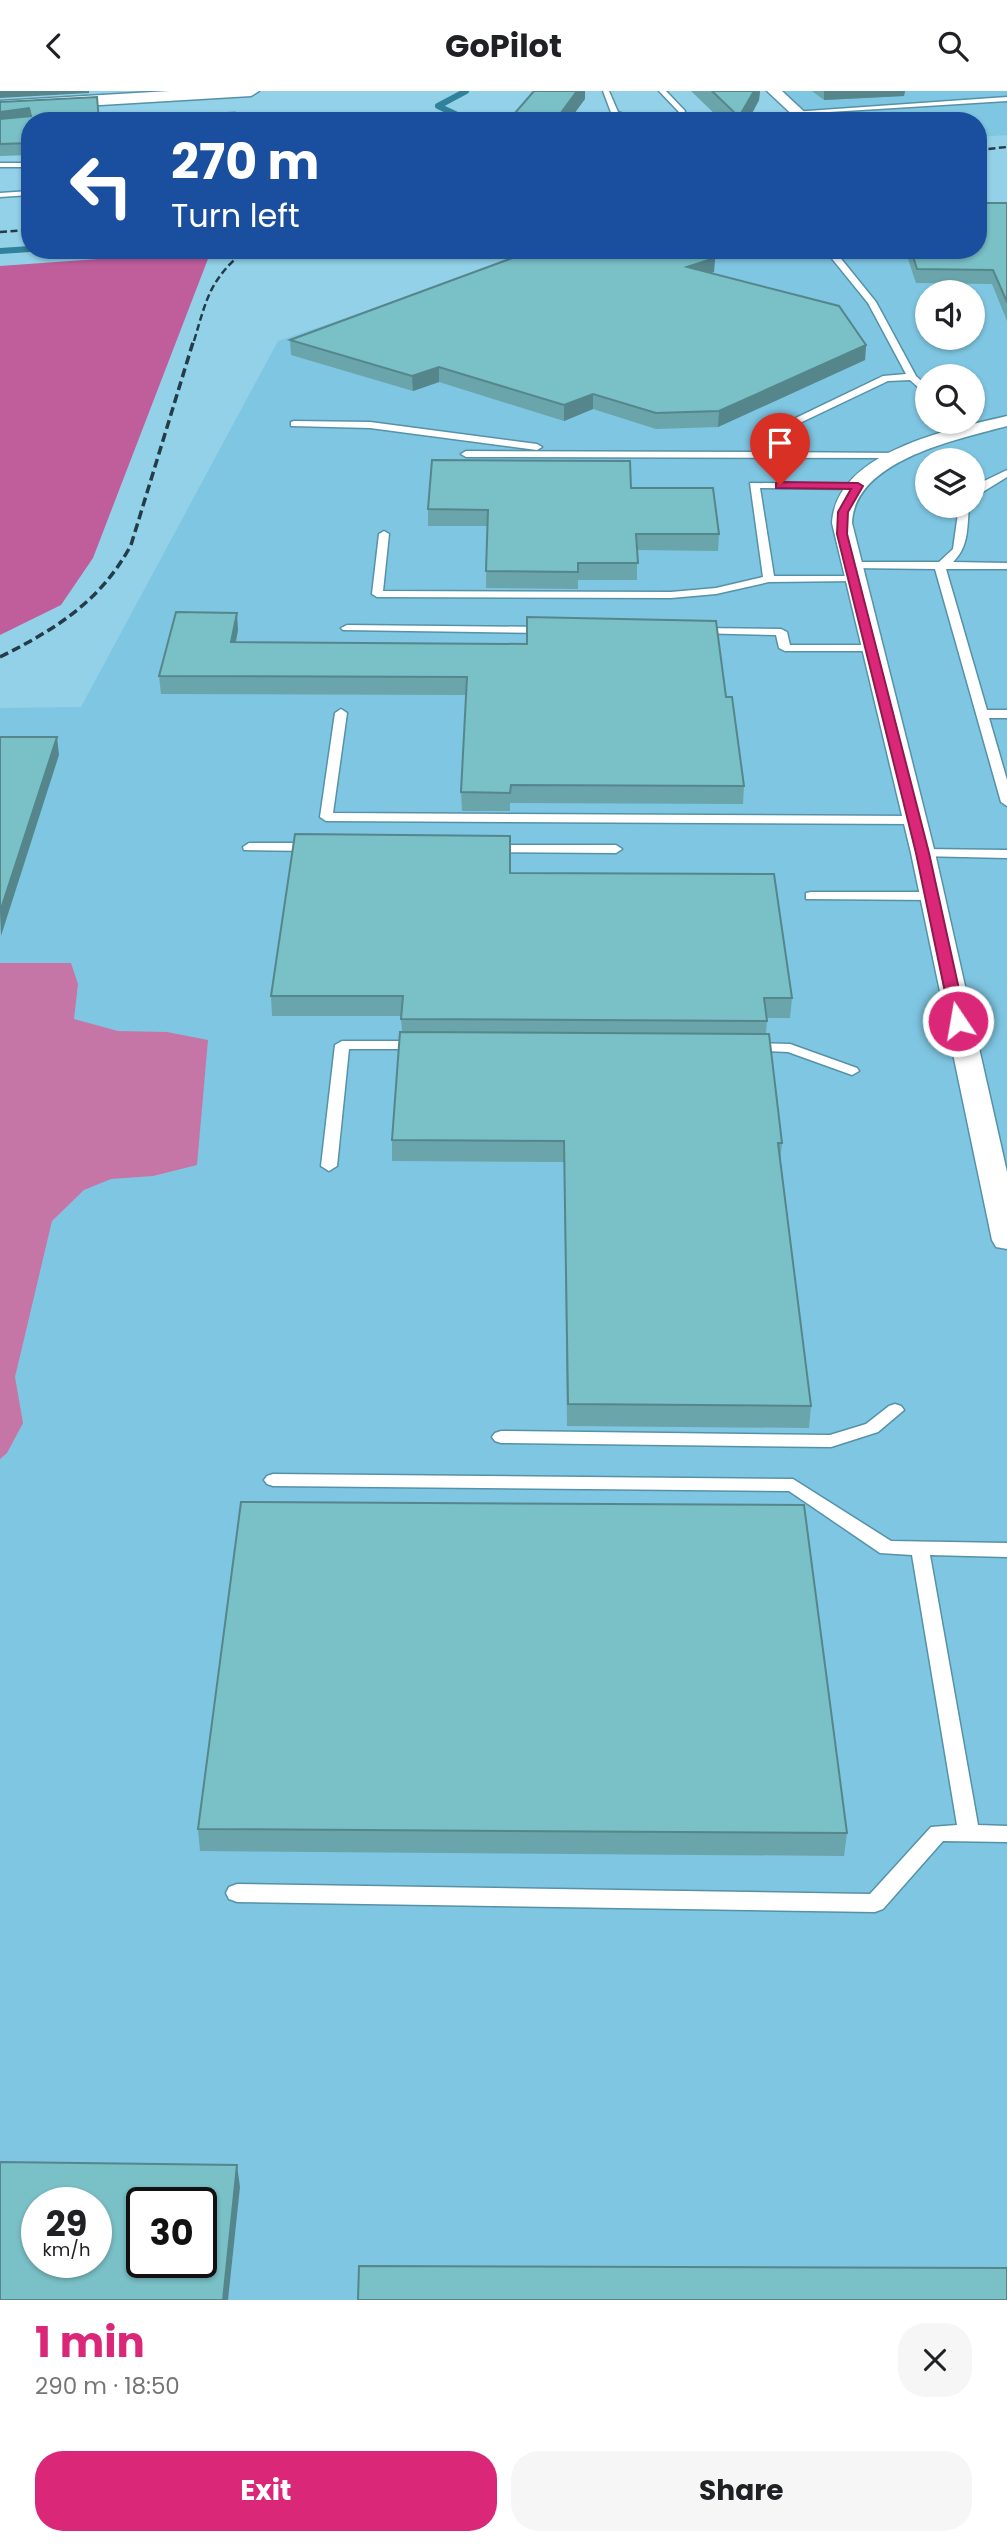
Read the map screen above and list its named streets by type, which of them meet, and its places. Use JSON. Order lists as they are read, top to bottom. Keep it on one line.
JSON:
{"page":{"header":"GoPilot","turn":["270 m","Turn left"],"speed":"29 km/h","limit":"30","heading":["1 min","290 m · 18:50"],"buttons":["Exit","Share"]}}
